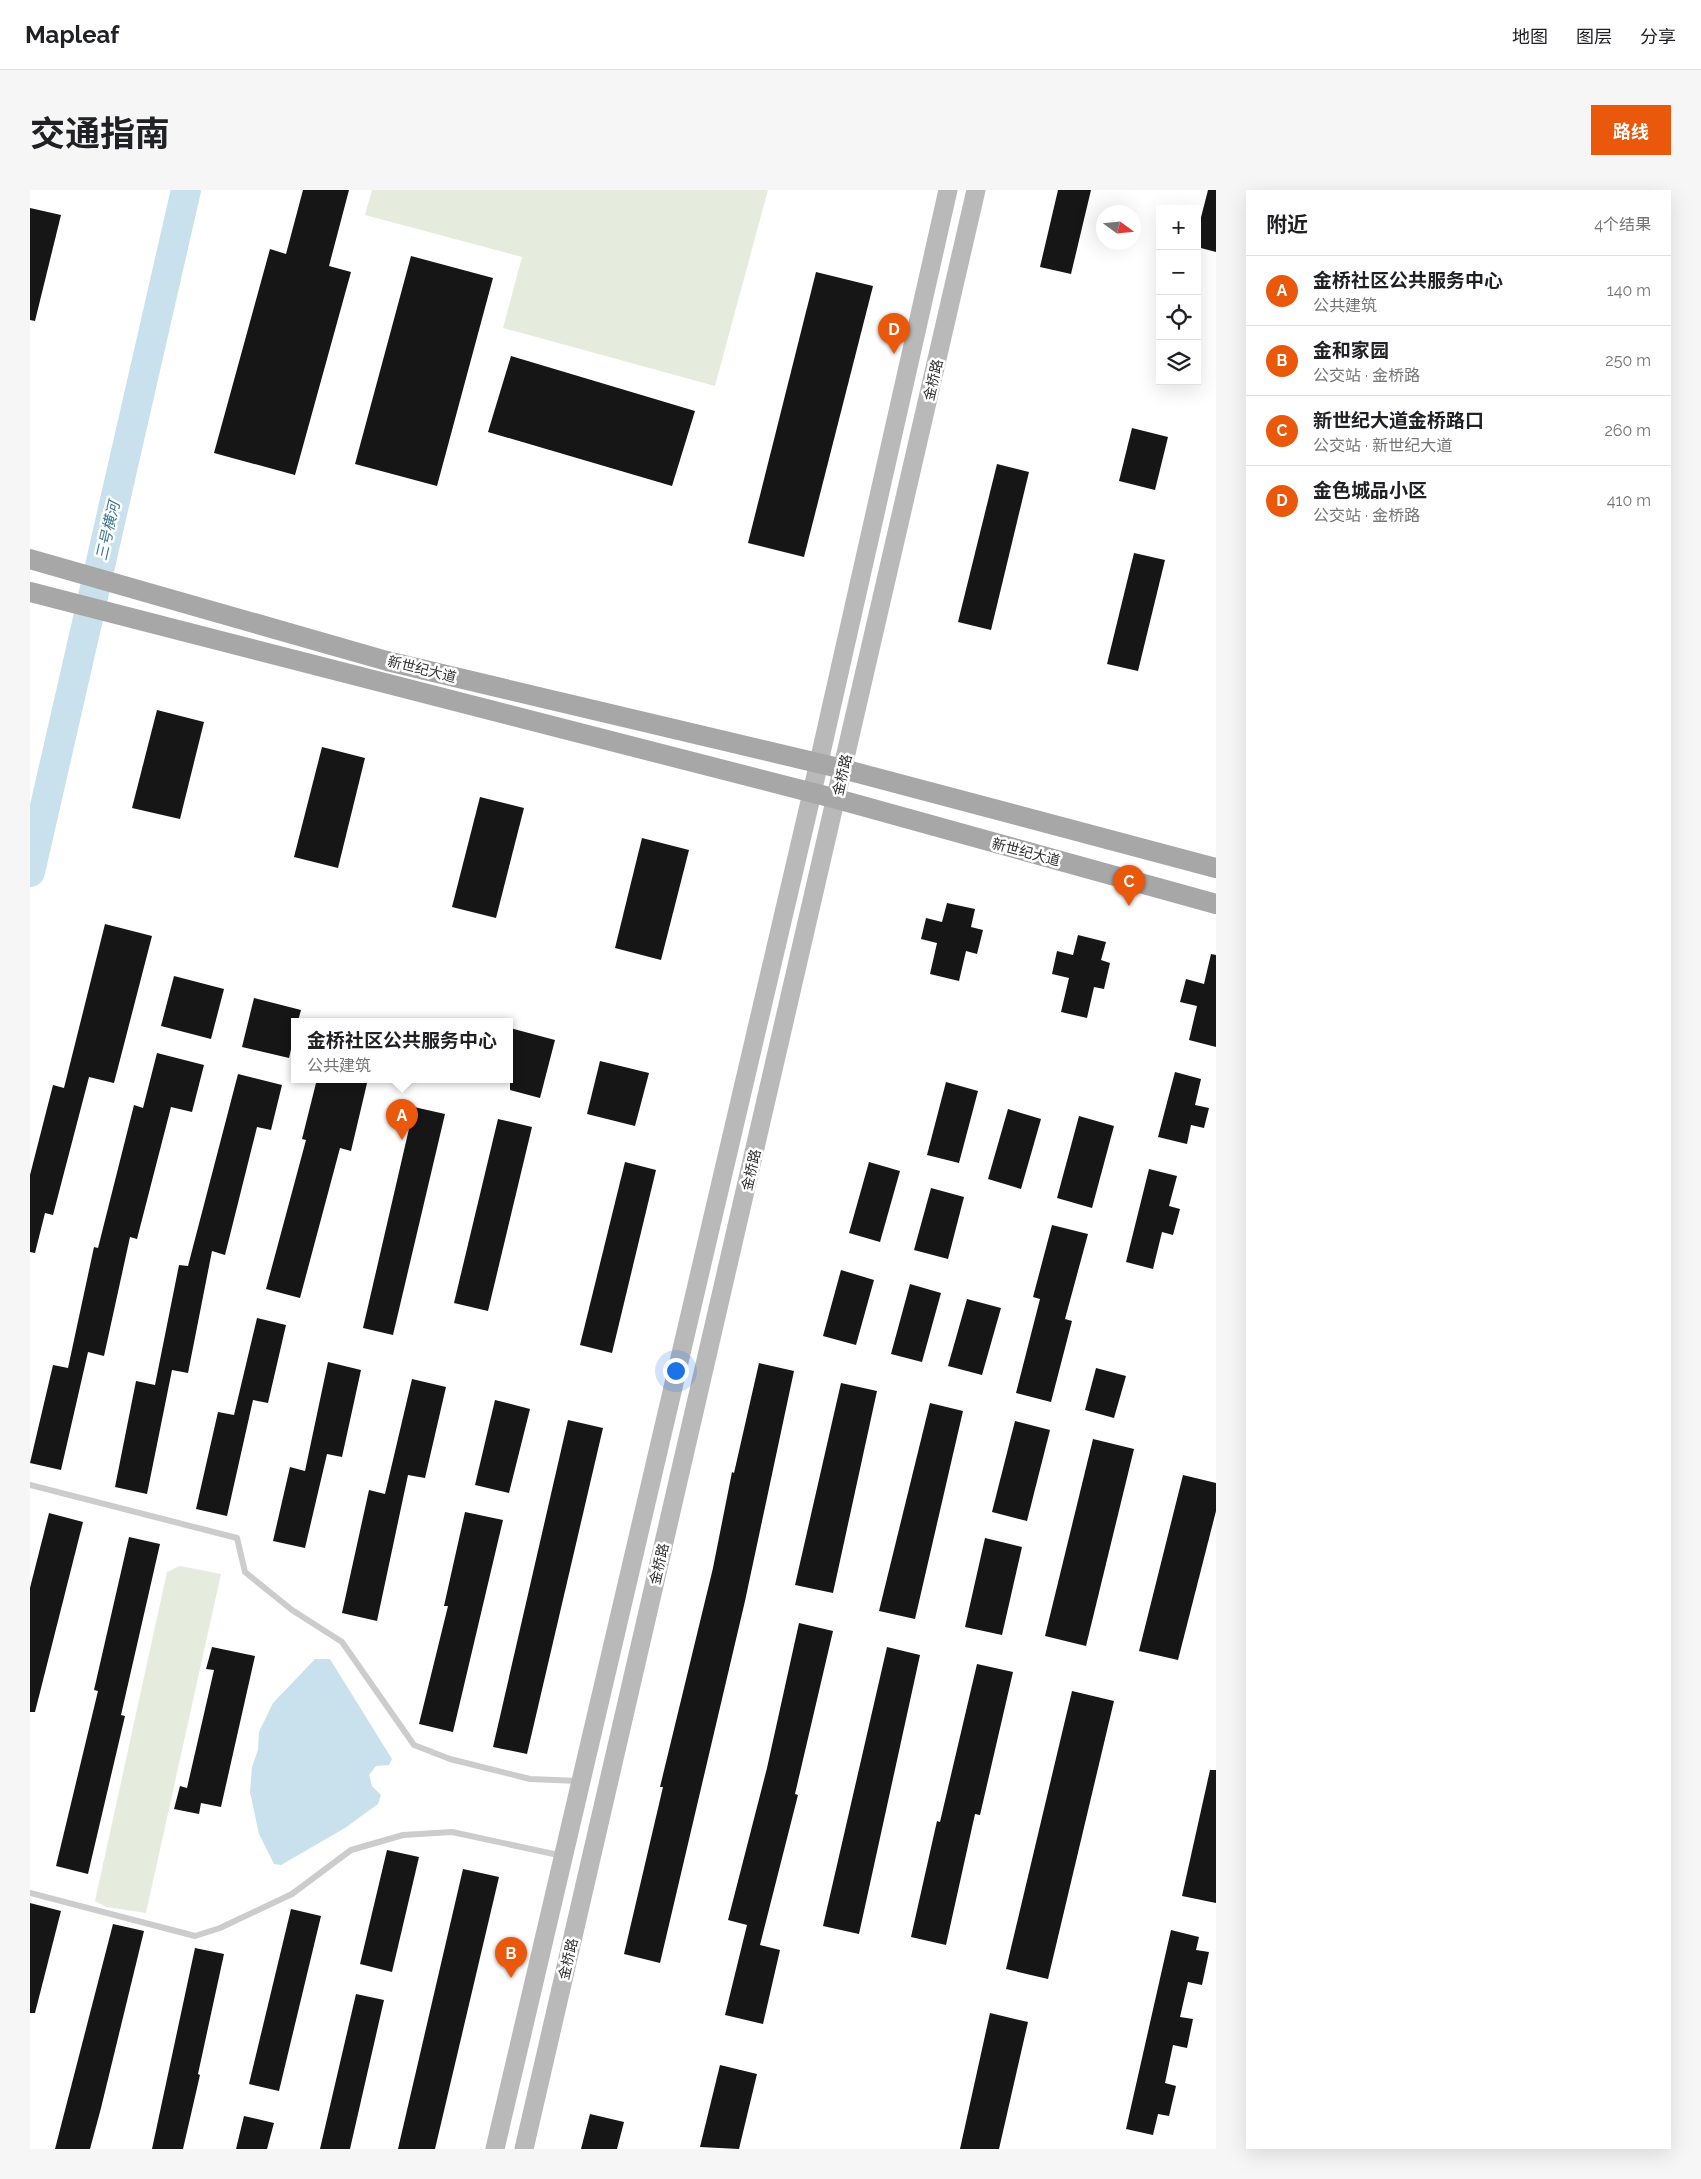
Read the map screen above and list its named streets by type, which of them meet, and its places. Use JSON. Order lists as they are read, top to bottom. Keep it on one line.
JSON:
{"streets":{"main road":["新世纪大道"],"street":["金桥路"]},"crossings":[["金桥路","新世纪大道"]],"water":["三号横河"],"north":"right","page":{"header":"Mapleaf","nav":["地图","图层","分享"],"title":"交通指南","buttons":"路线","heading":["附近","4个结果"],"map_buttons":["+","−"],"list":[{"mark":"A","name":"金桥社区公共服务中心","note":"公共建筑","value":"140 m"},{"mark":"B","name":"金和家园","note":"公交站 · 金桥路","value":"250 m"},{"mark":"C","name":"新世纪大道金桥路口","note":"公交站 · 新世纪大道","value":"260 m"},{"mark":"D","name":"金色城品小区","note":"公交站 · 金桥路","value":"410 m"}],"pins":["D","C","A","B"],"popup":["金桥社区公共服务中心","公共建筑"]}}
